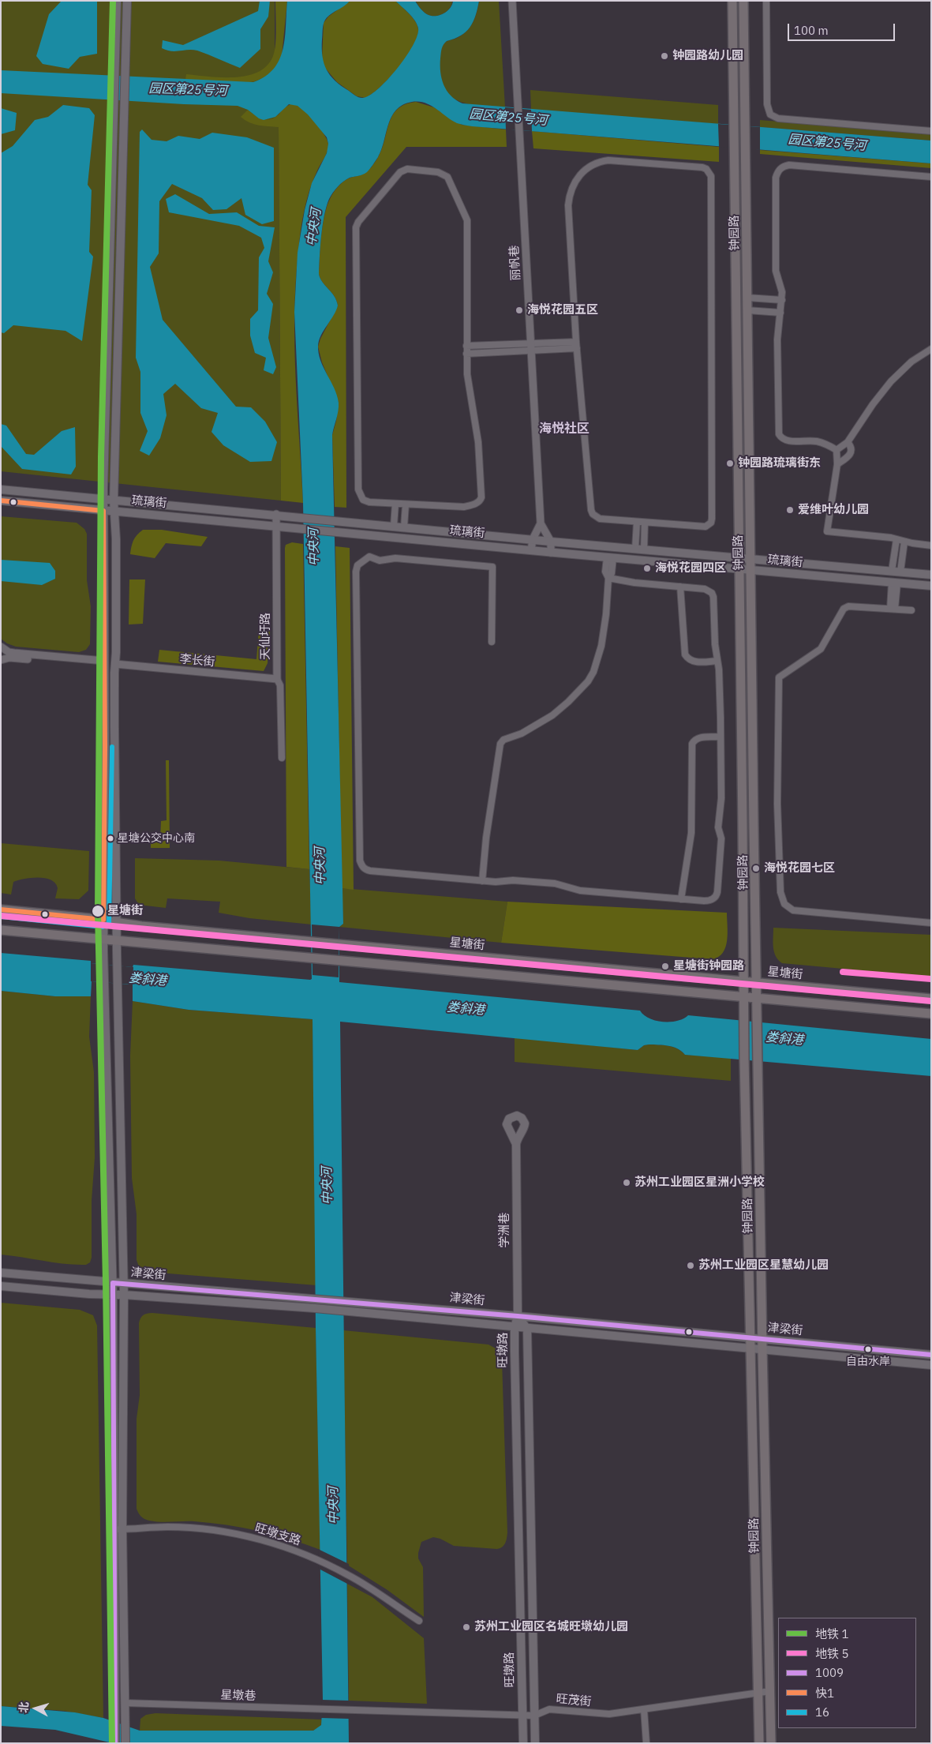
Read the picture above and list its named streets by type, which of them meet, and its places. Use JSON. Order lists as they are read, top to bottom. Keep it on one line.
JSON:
{"streets":{"main road":["钟园路","琉璃街","星塘街","学洲巷","津梁街","旺墩路"],"street":["丽帆巷","天仙圩路","李长街","旺墩支路","星墩巷","旺茂街"]},"crossings":[["钟园路","琉璃街"],["钟园路","星塘街"],["钟园路","津梁街"],["钟园路","旺茂街"],["丽帆巷","琉璃街"],["琉璃街","天仙圩路"],["天仙圩路","李长街"],["学洲巷","津梁街"],["学洲巷","旺墩路"],["津梁街","旺墩路"],["旺墩路","旺茂街"],["星墩巷","旺茂街"]],"districts":["海悦社区"],"water":["园区第25号河","中央河","娄斜港"],"places":["钟园路幼儿园","海悦花园五区","钟园路琉璃街东","爱维叶幼儿园","海悦花园四区","星塘公交中心南","海悦花园七区","星塘街","星塘街钟园路","苏州工业园区星洲小学校","苏州工业园区星慧幼儿园","自由水岸","苏州工业园区名城旺墩幼儿园"],"lines":["metro line 1","transit line 快1","transit line 16","metro line 5","transit line 1009"],"legend":["地铁 1","地铁 5","1009","快1","16"],"scale_bar":"100 m","north":"left"}
